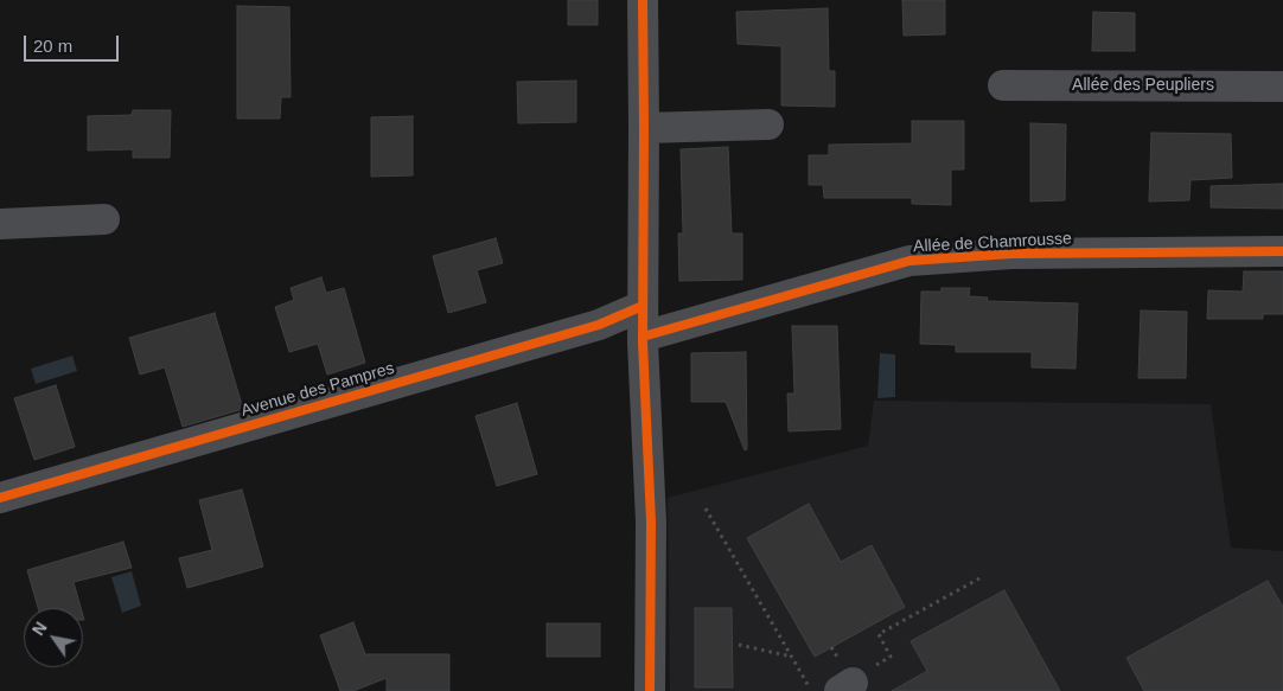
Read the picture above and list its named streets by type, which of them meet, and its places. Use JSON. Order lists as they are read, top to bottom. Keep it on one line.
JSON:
{"streets":{"street":["Allée des Peupliers","Allée de Chamrousse","Avenue des Pampres"]},"scale_bar":"20 m","north":"top left"}
